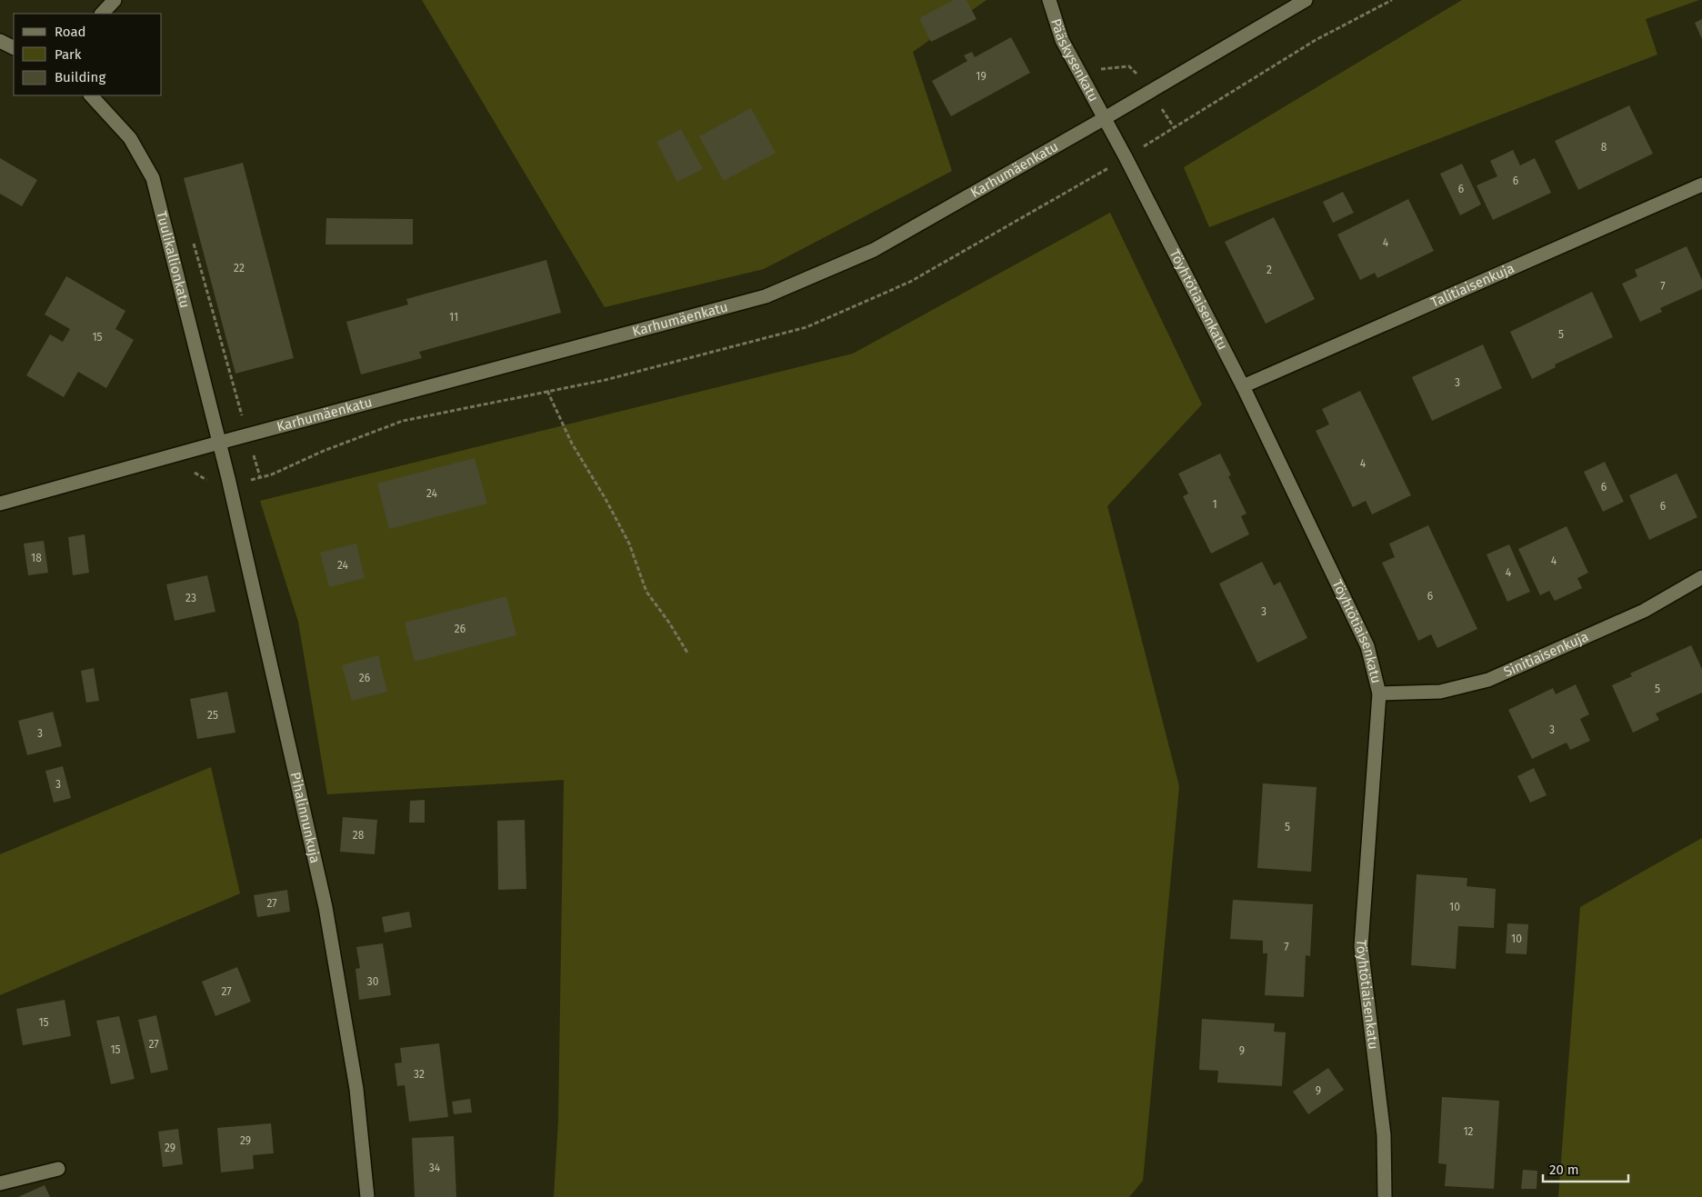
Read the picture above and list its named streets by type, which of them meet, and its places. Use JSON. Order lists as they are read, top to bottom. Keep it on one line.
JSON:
{"streets":{"street":["Pääskysenkatu","Karhumäenkatu","Tuulikallionkatu","Talitiaisenkuja","Töyhtötiaisenkatu","Sinitiaisenkuja","Pihalinnunkuja"]},"crossings":[["Pääskysenkatu","Karhumäenkatu"],["Pääskysenkatu","Töyhtötiaisenkatu"],["Karhumäenkatu","Tuulikallionkatu"],["Karhumäenkatu","Töyhtötiaisenkatu"],["Karhumäenkatu","Pihalinnunkuja"],["Tuulikallionkatu","Pihalinnunkuja"],["Talitiaisenkuja","Töyhtötiaisenkatu"],["Töyhtötiaisenkatu","Sinitiaisenkuja"]],"house_numbers":["19","8","6","6","4","22","2","7","11","5","15","3","4","6","24","1","6","18","4","24","4","6","23","3","26","26","5","25","3","3","3","5","28","27","10","10","7","30","27","15","27","15","9","32","9","12","29","29","34"],"legend":["Road","Park","Building"],"scale_bar":"20 m"}
